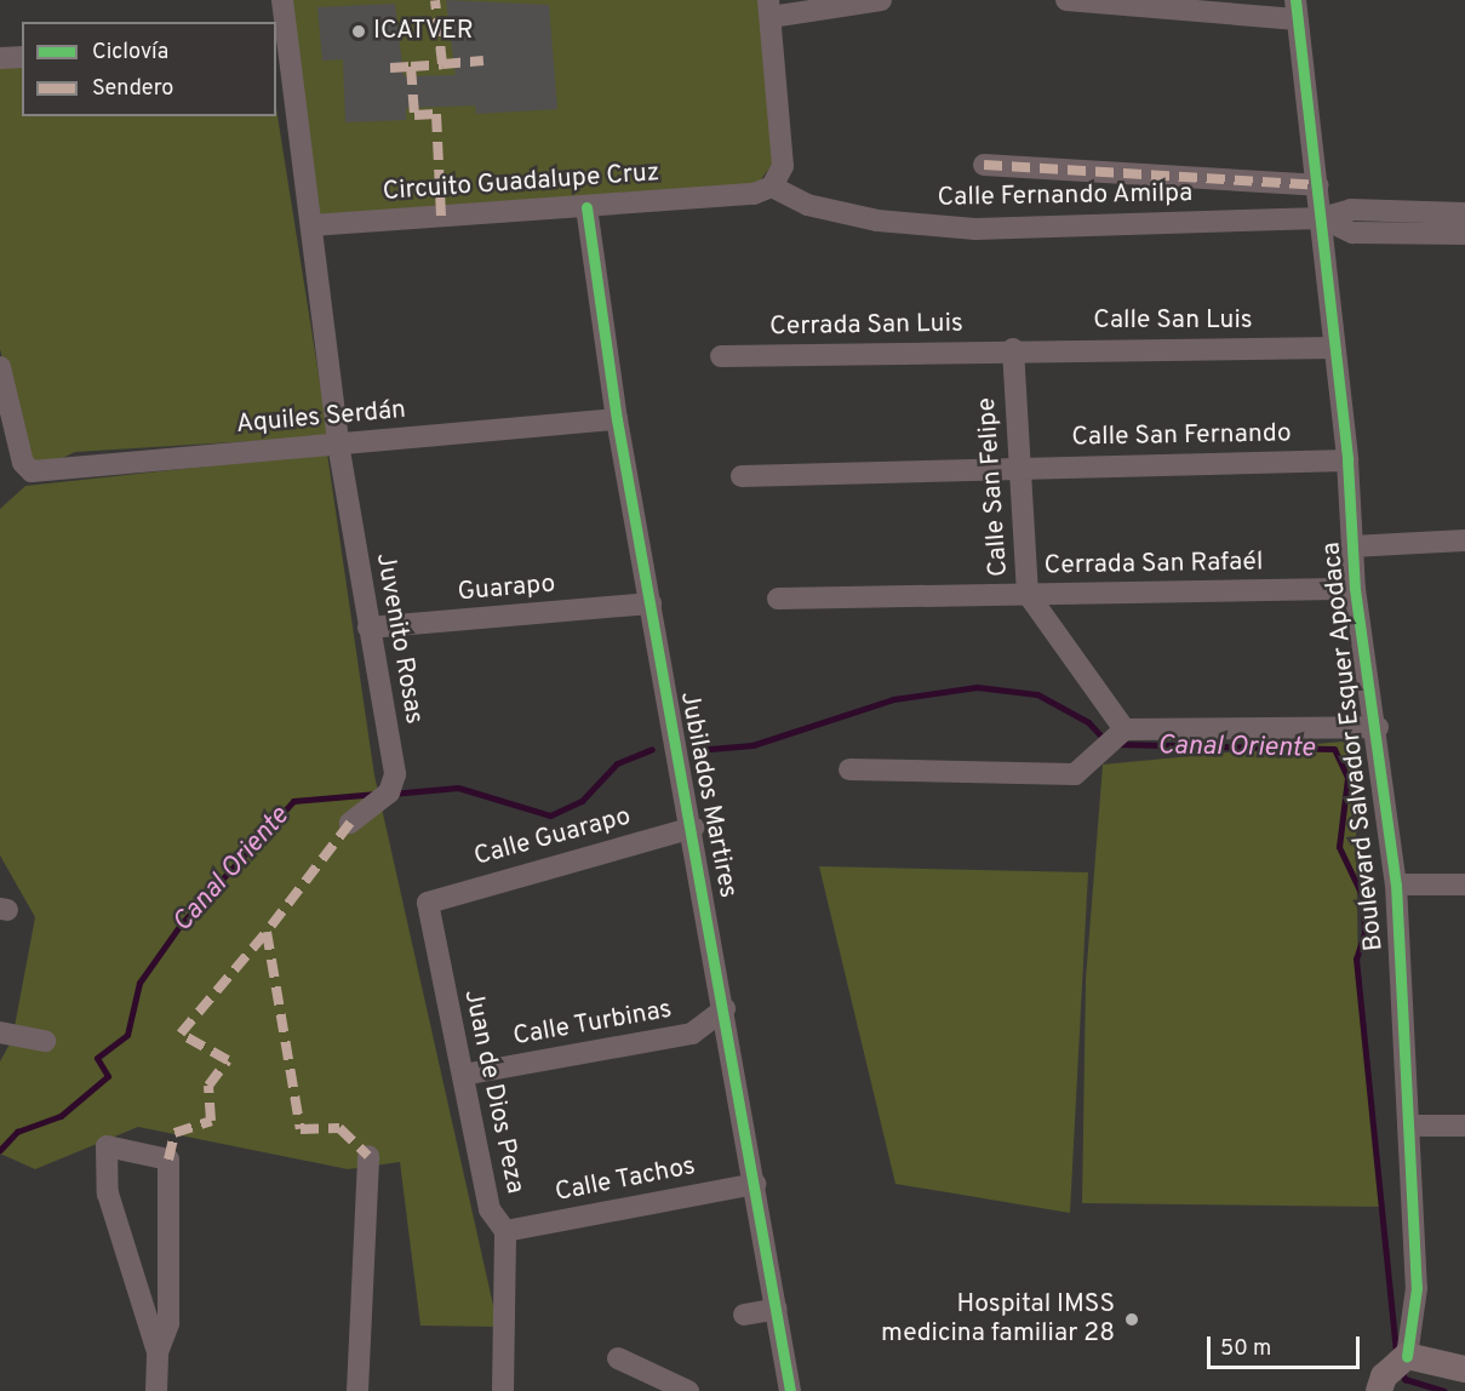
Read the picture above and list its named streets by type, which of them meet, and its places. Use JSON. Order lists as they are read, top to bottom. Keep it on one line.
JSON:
{"streets":{"street":["Circuito Guadalupe Cruz","Calle Fernando Amilpa","Calle San Luis","Cerrada San Luis","Aquiles Serdán","Calle San Fernando","Calle San Felipe","Cerrada San Rafaél","Guarapo","Juvenito Rosas","Boulevard Salvador Esquer Apodaca","Jubilados Martires","Calle Guarapo","Calle Turbinas","Juan de Dios Peza","Calle Tachos"]},"crossings":[["Circuito Guadalupe Cruz","Calle Fernando Amilpa"],["Circuito Guadalupe Cruz","Juvenito Rosas"],["Circuito Guadalupe Cruz","Jubilados Martires"],["Calle Fernando Amilpa","Boulevard Salvador Esquer Apodaca"],["Calle San Luis","Cerrada San Luis"],["Calle San Luis","Calle San Felipe"],["Calle San Luis","Boulevard Salvador Esquer Apodaca"],["Cerrada San Luis","Calle San Felipe"],["Aquiles Serdán","Juvenito Rosas"],["Aquiles Serdán","Jubilados Martires"],["Calle San Fernando","Calle San Felipe"],["Calle San Fernando","Boulevard Salvador Esquer Apodaca"],["Calle San Felipe","Cerrada San Rafaél"],["Cerrada San Rafaél","Boulevard Salvador Esquer Apodaca"],["Guarapo","Juvenito Rosas"],["Guarapo","Jubilados Martires"],["Jubilados Martires","Calle Guarapo"],["Jubilados Martires","Calle Turbinas"],["Jubilados Martires","Calle Tachos"],["Calle Guarapo","Juan de Dios Peza"],["Calle Turbinas","Juan de Dios Peza"],["Juan de Dios Peza","Calle Tachos"]],"water":["Canal Oriente"],"places":["ICATVER","Hospital IMSS medicina familiar 28"],"legend":["Ciclovía","Sendero"],"scale_bar":"50 m"}
